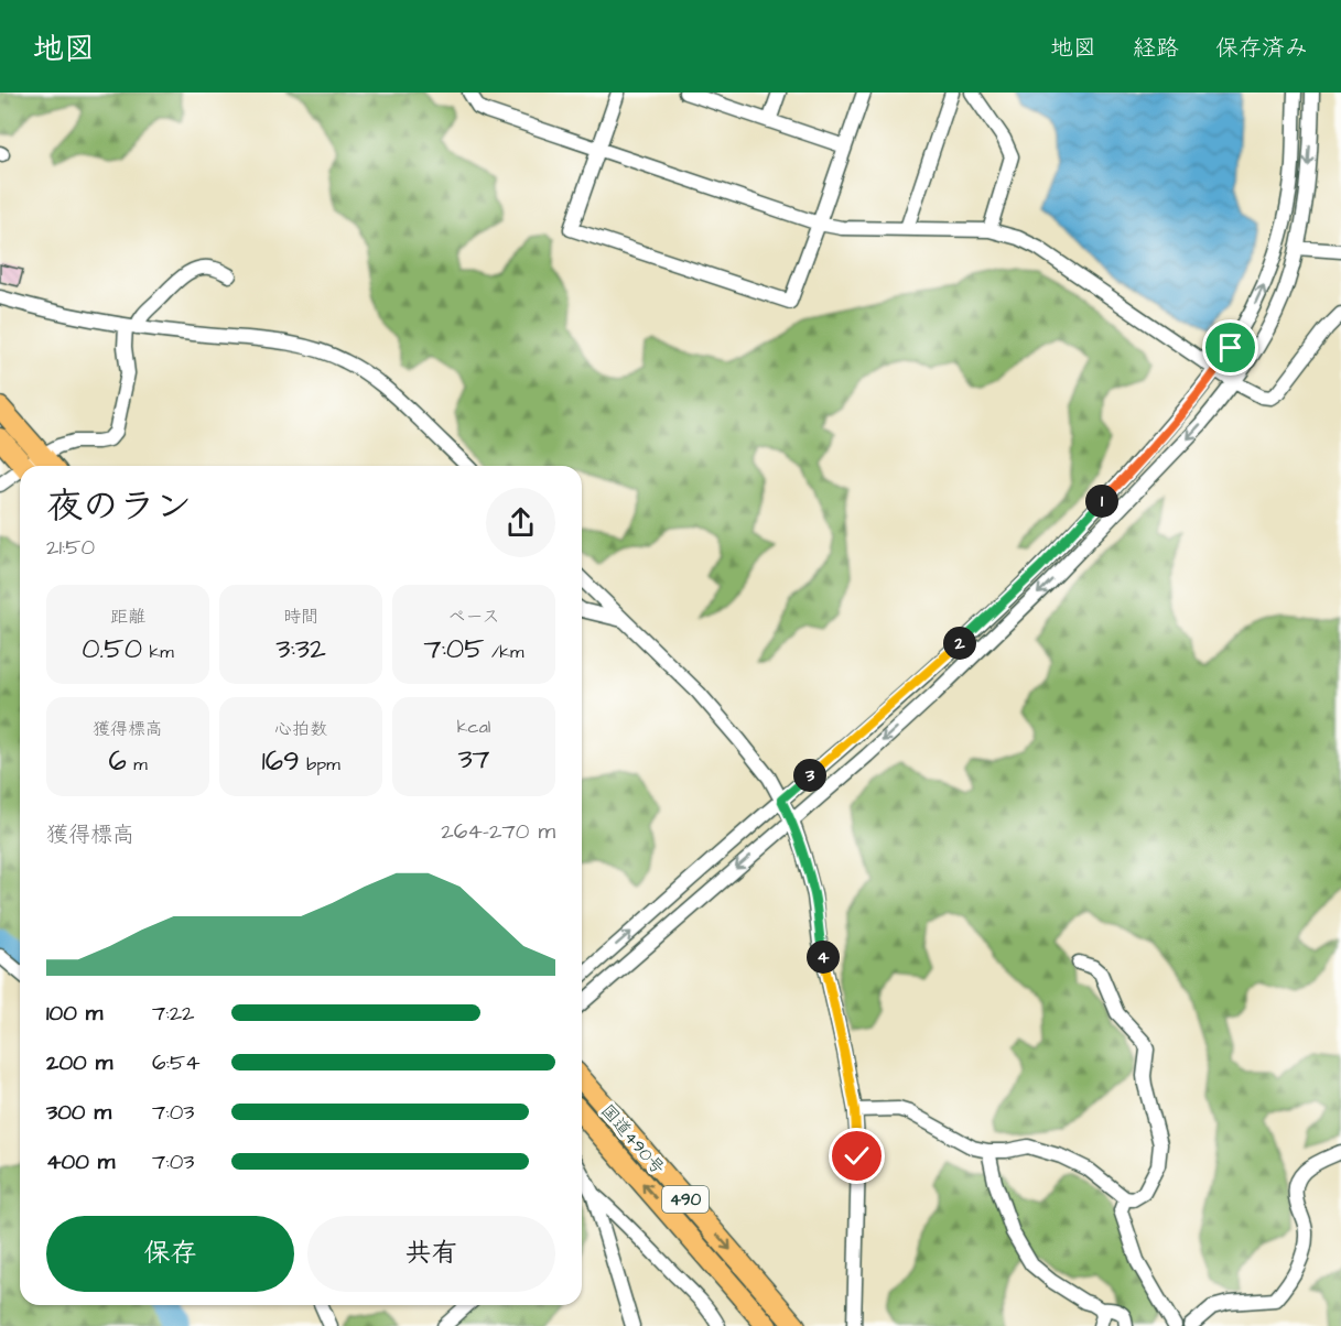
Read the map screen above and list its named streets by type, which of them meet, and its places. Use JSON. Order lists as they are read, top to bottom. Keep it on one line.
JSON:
{"streets":{"highway":["国道490号","490"]},"page":{"header":"地図","nav":["地図","経路","保存済み"],"heading":["夜のラン","21:50"],"pins":["1","2","3","4"],"stats":[["距離","0.50 km"],["時間","3:32"],["ペース","7:05 /km"],["獲得標高","6 m"],["心拍数","169 bpm"],["kcal","37"]],"chart":["獲得標高","264–270 m"],"list":[{"name":"100 m","note":"7:22"},{"name":"200 m","note":"6:54"},{"name":"300 m","note":"7:03"},{"name":"400 m","note":"7:03"}],"buttons":["保存","共有"]}}
